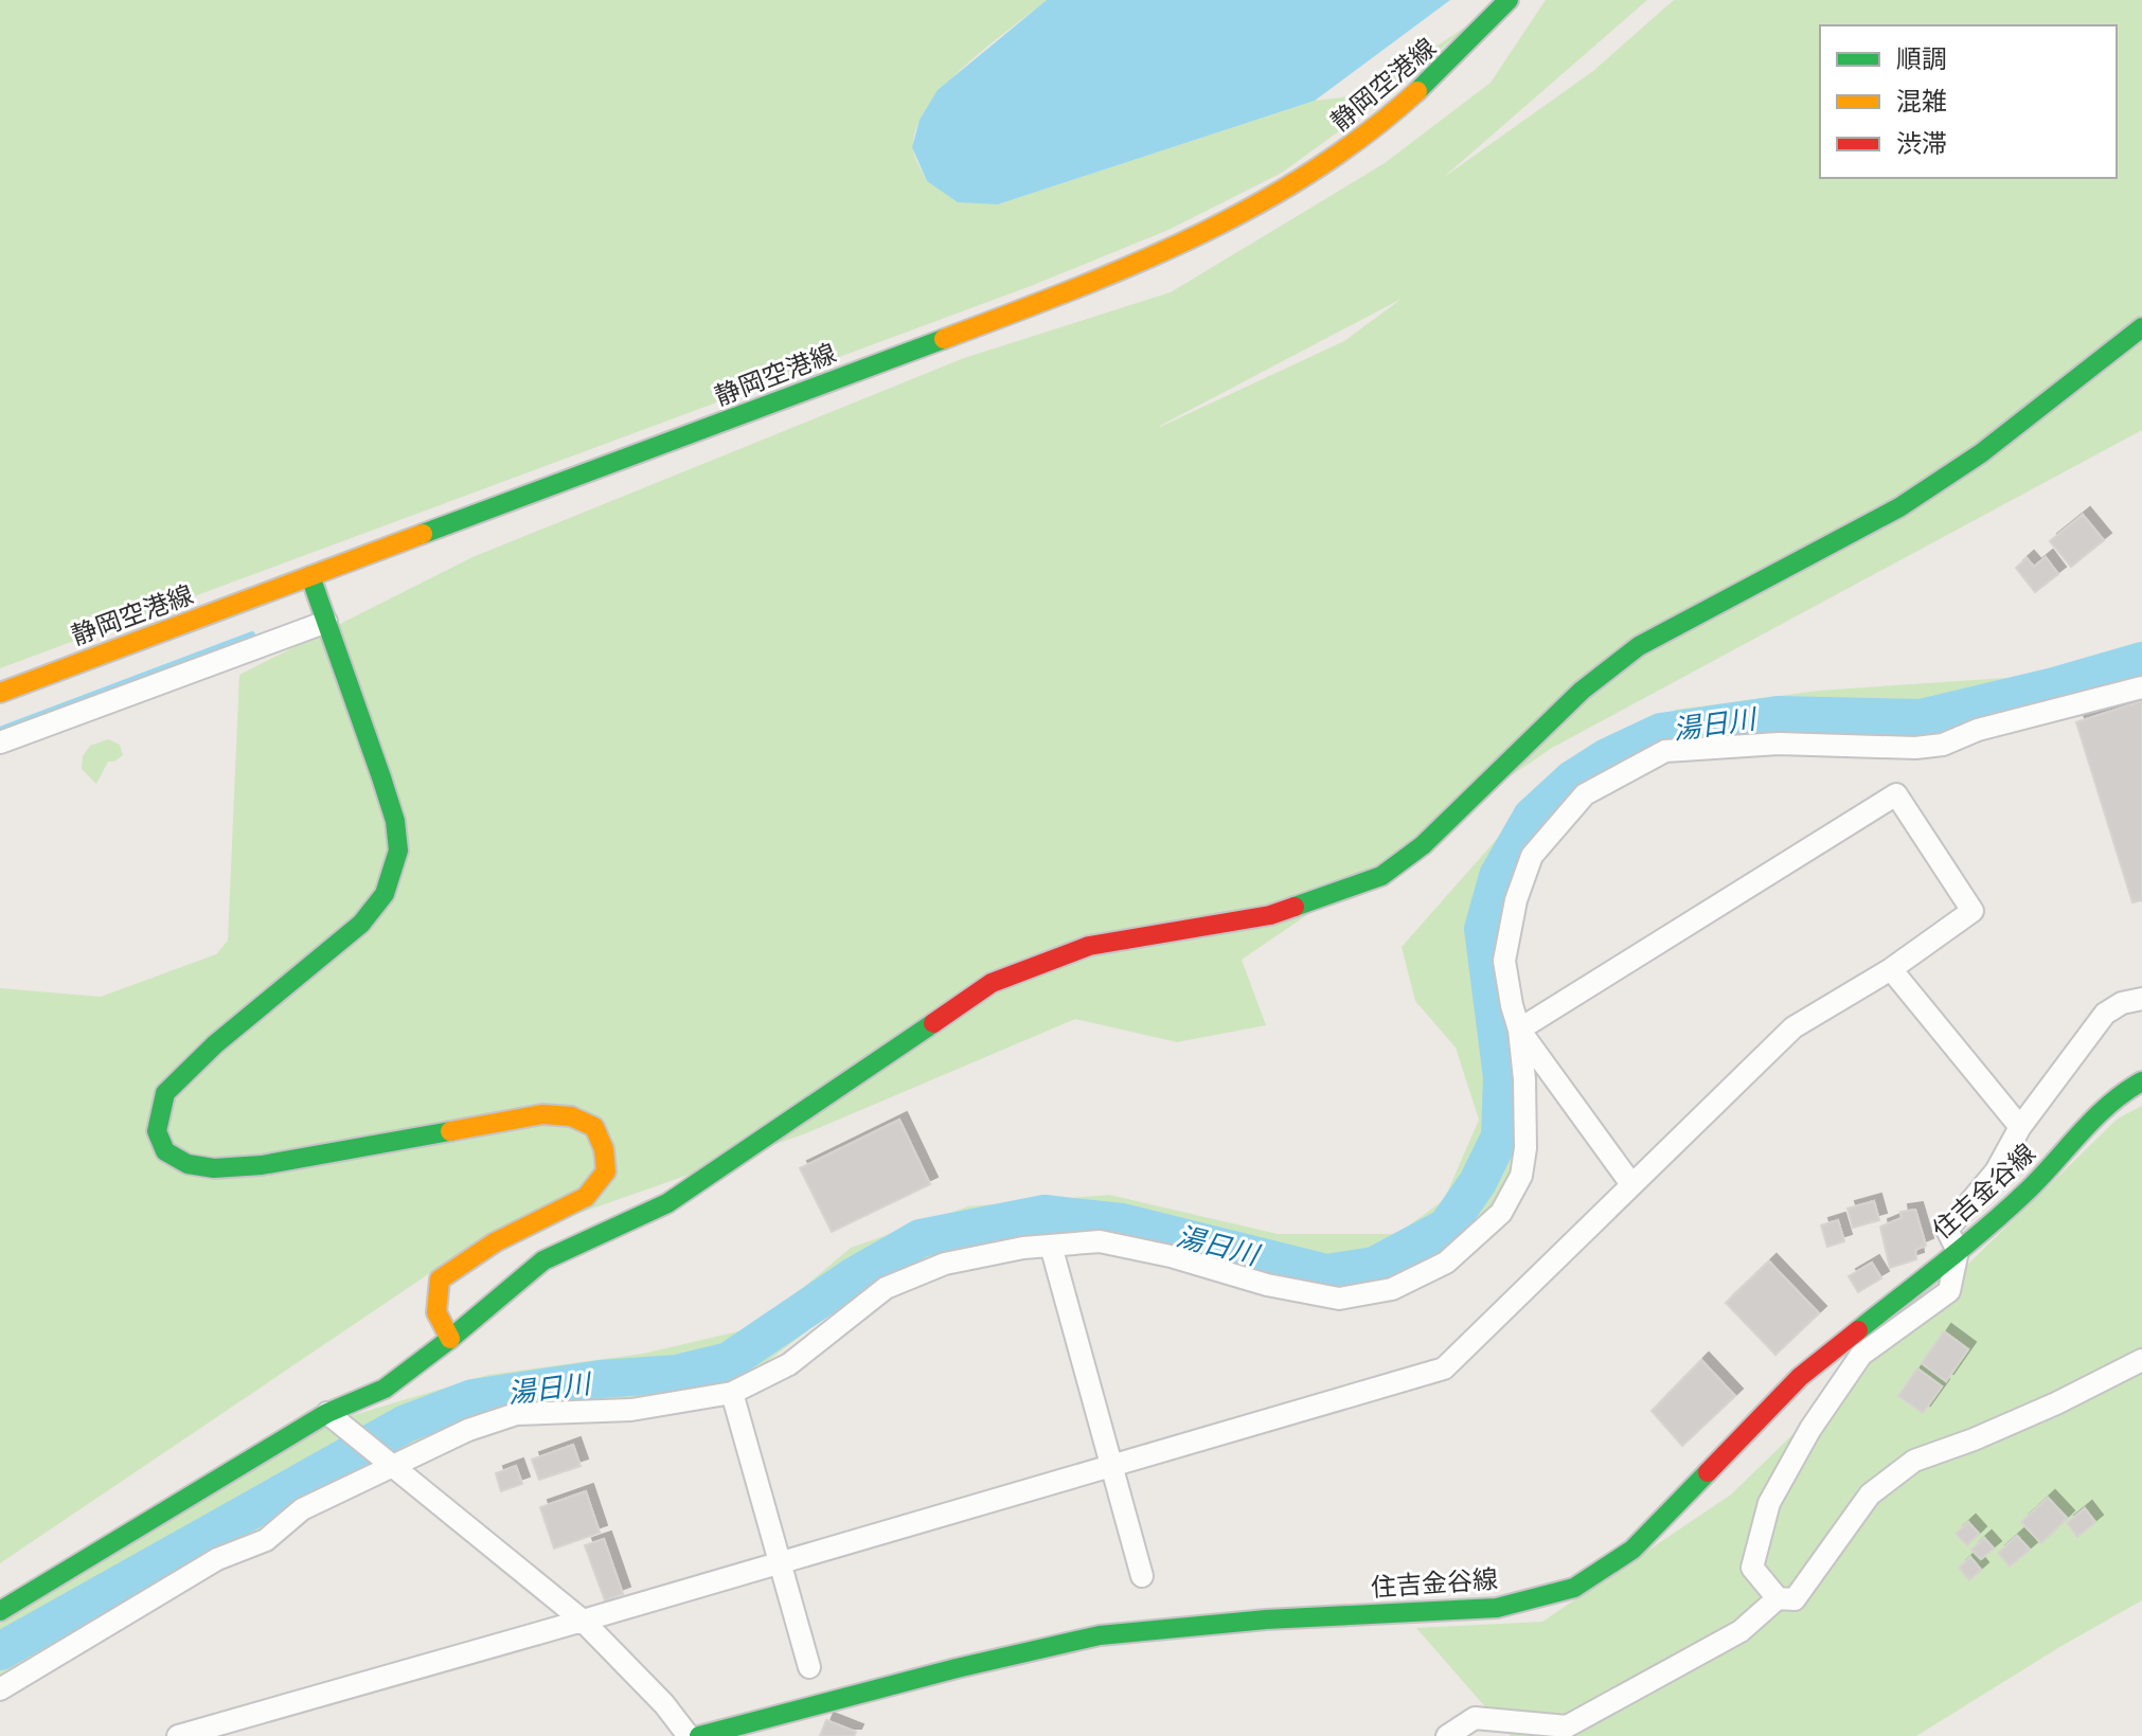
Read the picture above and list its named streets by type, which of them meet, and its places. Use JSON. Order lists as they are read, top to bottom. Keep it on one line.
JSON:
{"streets":{"street":["静岡空港線","住吉金谷線"]},"water":["湯日川"],"legend":["順調","混雑","渋滞"]}
